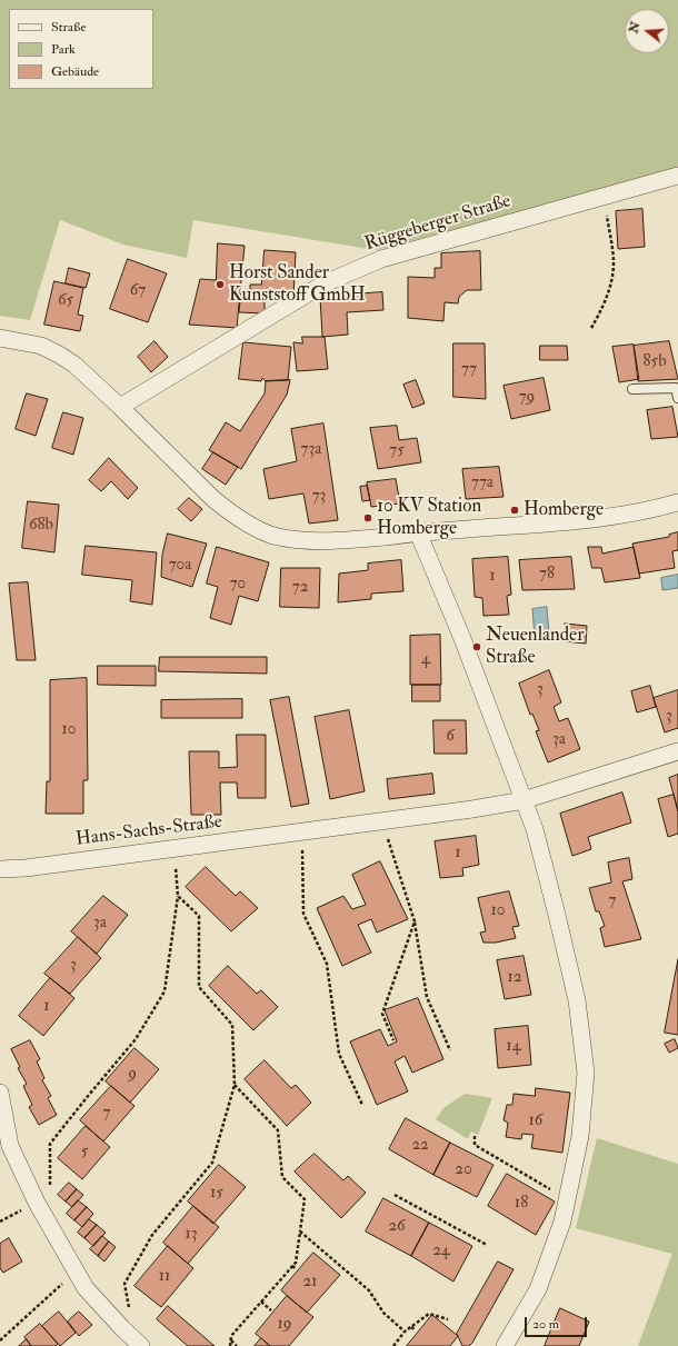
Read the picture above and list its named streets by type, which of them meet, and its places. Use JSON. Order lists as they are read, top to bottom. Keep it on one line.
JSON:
{"streets":{"street":["Rüggeberger Straße","Hans-Sachs-Straße"]},"places":["Horst Sander Kunststoff GmbH","Homberge","10 KV Station Homberge","Neuenlander Straße"],"house_numbers":["67","65","85b","77","79","73a","75","77a","73","68b","70a","78","1","70","72","4","3","3","10","6","3a","1","7","10","3a","3","12","1","14","9","7","16","22","5","20","15","18","26","13","24","11","21","19"],"legend":["Straße","Park","Gebäude"],"scale_bar":"20 m","north":"left"}
